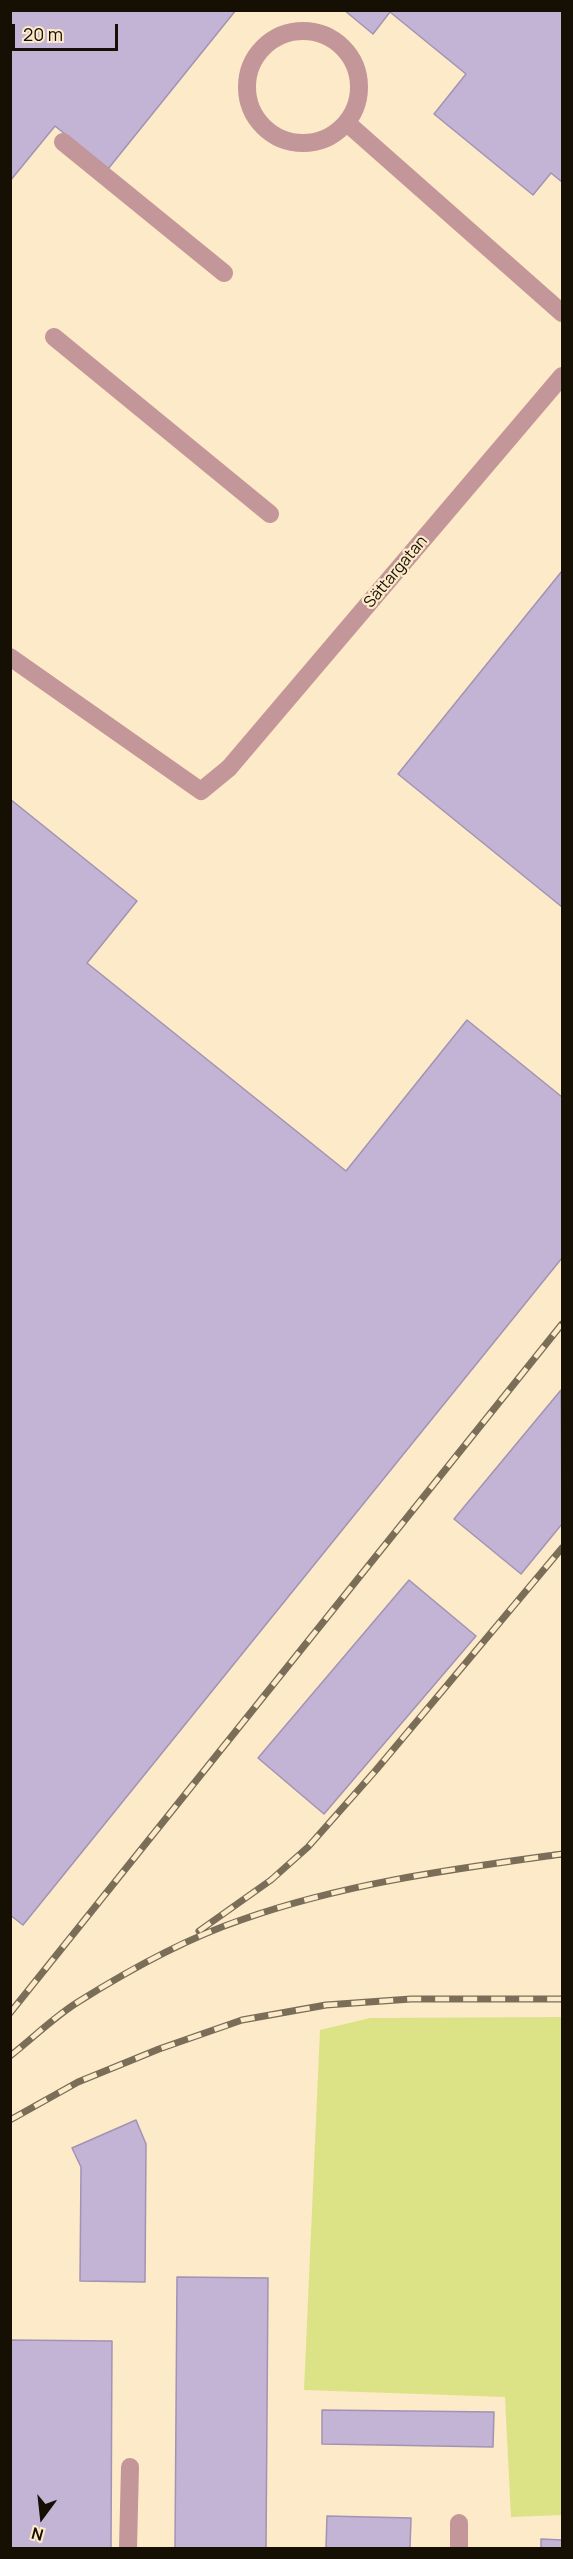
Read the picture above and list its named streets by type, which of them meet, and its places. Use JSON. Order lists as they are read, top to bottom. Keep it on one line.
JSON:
{"streets":{"street":["Sättargatan"]},"scale_bar":"20 m","north":"bottom"}
